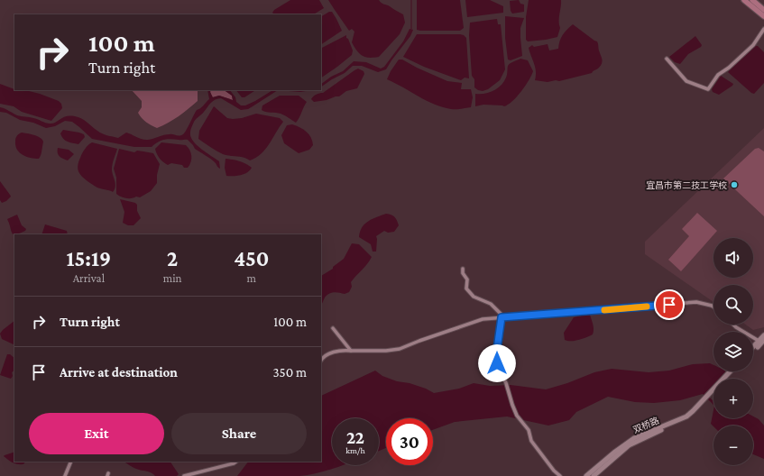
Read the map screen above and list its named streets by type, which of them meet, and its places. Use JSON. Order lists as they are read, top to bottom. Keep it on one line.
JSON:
{"streets":{"street":["双桥路"]},"places":["宜昌市第二技工学校"],"page":{"turn":["100 m","Turn right"],"eta":["15:19","Arrival","2","min","450","m"],"map_buttons":["+","−"],"list":[{"name":"Turn right","value":"100 m"},{"name":"Arrive at destination","value":"350 m"}],"buttons":["Exit","Share"],"speed":"22 km/h","limit":"30"}}
